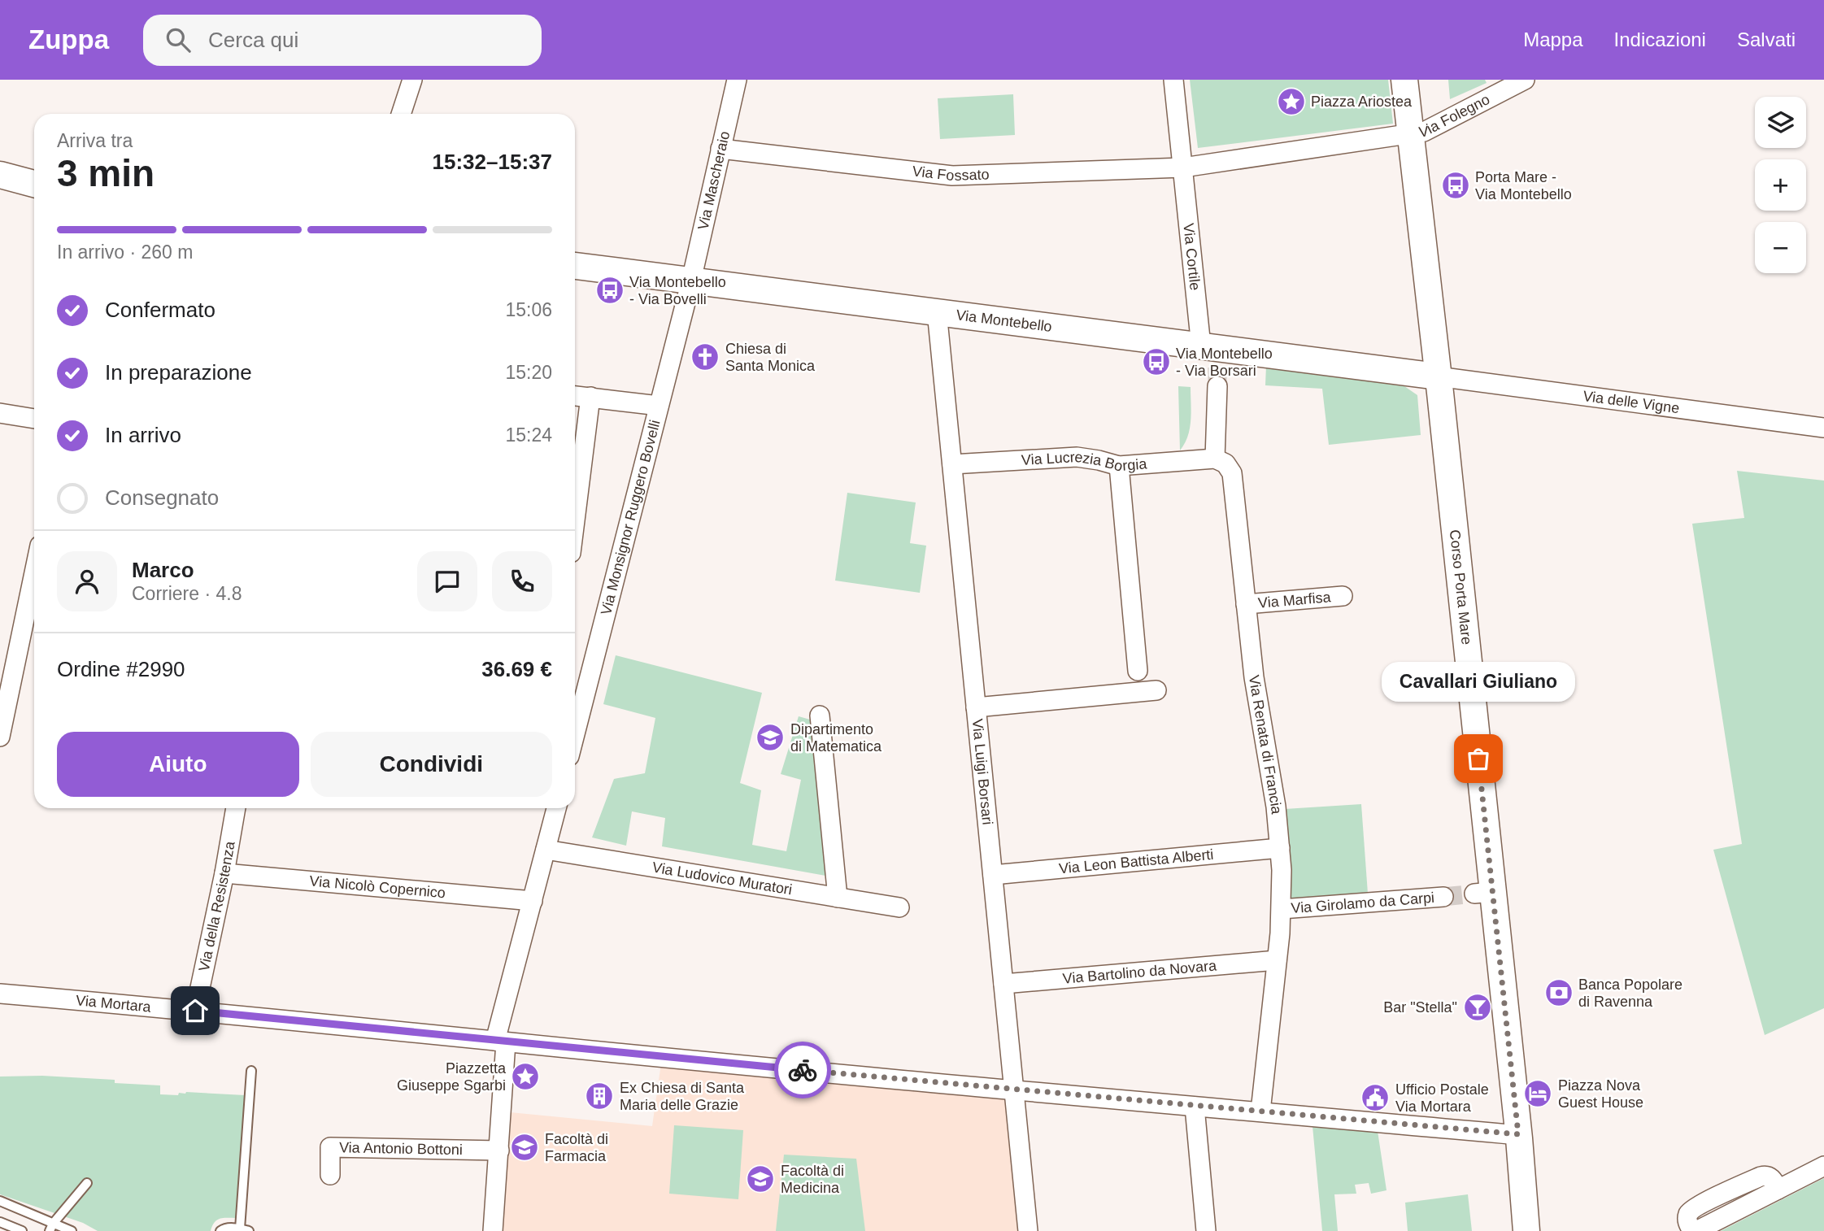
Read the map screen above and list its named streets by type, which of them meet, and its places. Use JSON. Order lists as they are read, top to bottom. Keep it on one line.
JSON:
{"streets":{"street":["Via Folegno","Via Fossato","Via Mascheraio","Via Cortile","Via Montebello","Via delle Vigne","Via Lucrezia Borgia","Via Monsignor Ruggero Bovelli","Corso Porta Mare","Via Marfisa","Via Renata di Francia","Via Luigi Borsari","Via Leon Battista Alberti","Via Ludovico Muratori","Via Nicolò Copernico","Via Girolamo da Carpi","Via della Resistenza","Via Bartolino da Novara","Via Mortara","Via Antonio Bottoni"]},"crossings":[["Via Folegno","Corso Porta Mare"],["Via Fossato","Via Mascheraio"],["Via Fossato","Via Cortile"],["Via Mascheraio","Via Montebello"],["Via Mascheraio","Via Monsignor Ruggero Bovelli"],["Via Cortile","Via Montebello"],["Via Montebello","Via delle Vigne"],["Via Montebello","Via Monsignor Ruggero Bovelli"],["Via Montebello","Corso Porta Mare"],["Via Montebello","Via Luigi Borsari"],["Via delle Vigne","Corso Porta Mare"],["Via Lucrezia Borgia","Via Renata di Francia"],["Via Lucrezia Borgia","Via Luigi Borsari"],["Corso Porta Mare","Via Mortara"],["Via Marfisa","Via Renata di Francia"],["Via Renata di Francia","Via Leon Battista Alberti"],["Via Renata di Francia","Via Girolamo da Carpi"],["Via Renata di Francia","Via Bartolino da Novara"],["Via Renata di Francia","Via Mortara"],["Via Luigi Borsari","Via Leon Battista Alberti"],["Via Luigi Borsari","Via Bartolino da Novara"],["Via Luigi Borsari","Via Mortara"],["Via Nicolò Copernico","Via della Resistenza"],["Via della Resistenza","Via Mortara"]],"places":{"place":["Piazza Ariostea","Piazzetta Giuseppe Sgarbi"],"bus stop":["Porta Mare - Via Montebello","Via Montebello - Via Bovelli","Via Montebello - Via Borsari"],"church":["Chiesa di Santa Monica"],"school or university":["Dipartimento di Matematica","Facoltà di Farmacia","Facoltà di Medicina"],"other":["Cavallari Giuliano"],"bank":["Banca Popolare di Ravenna"],"bar":["Bar \"Stella\""],"hotel":["Piazza Nova Guest House"],"building":["Ex Chiesa di Santa Maria delle Grazie"],"public building":["Ufficio Postale Via Mortara"]},"page":{"header":"Zuppa","search":"Cerca qui","nav":["Mappa","Indicazioni","Salvati"],"map_buttons":["+","−"],"heading":["3 min","Arriva tra","15:32–15:37"],"panel":["Marco","Corriere · 4.8","Ordine #2990","36.69 €"],"bar":"In arrivo · 260 m","list":[["Confermato","15:06"],["In preparazione","15:20"],["In arrivo","15:24"],"Consegnato"],"bubble":"Cavallari Giuliano","buttons":["Aiuto","Condividi"]}}
